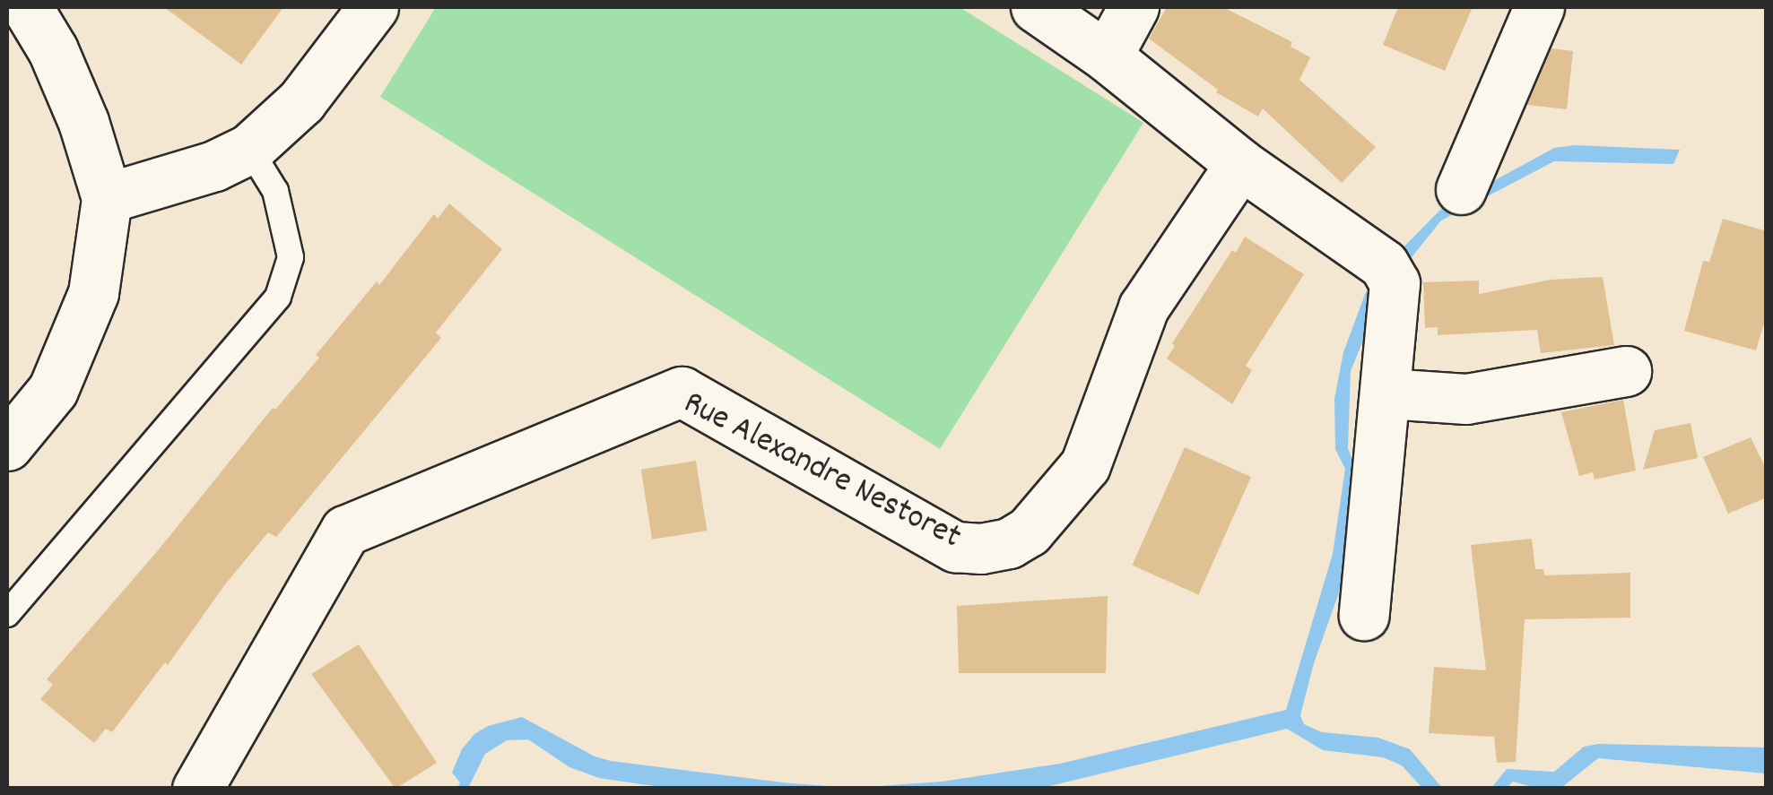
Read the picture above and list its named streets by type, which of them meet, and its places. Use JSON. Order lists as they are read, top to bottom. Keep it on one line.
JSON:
{"streets":{"street":["Rue Alexandre Nestoret"]}}
